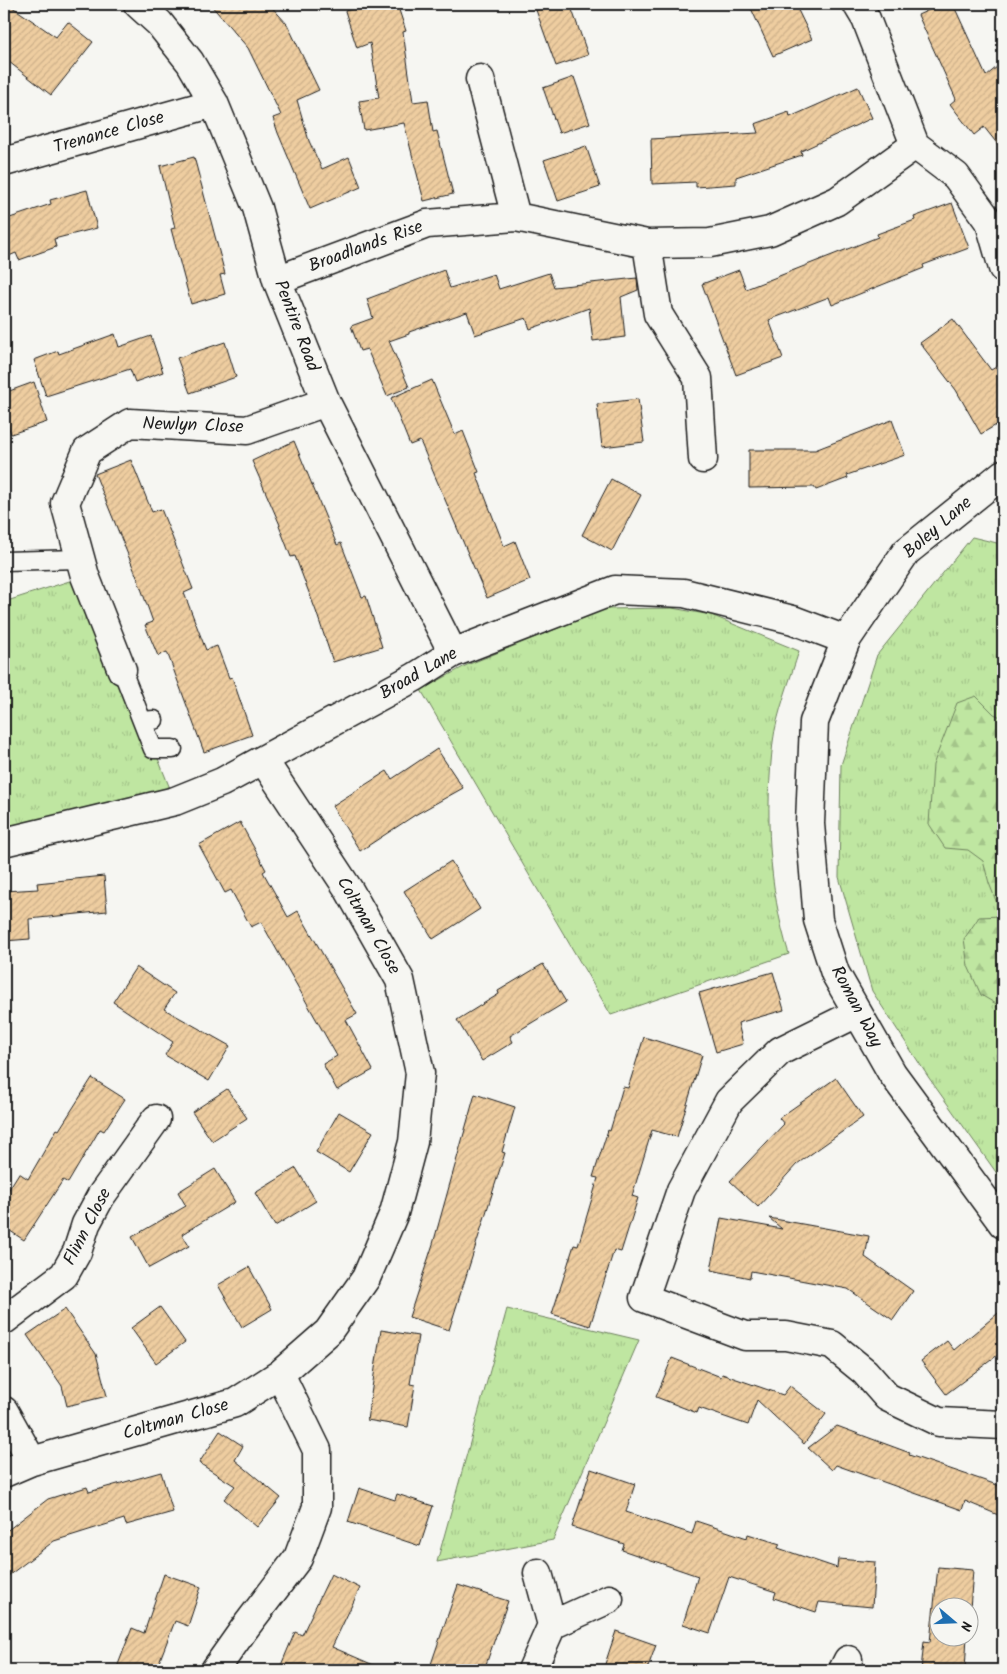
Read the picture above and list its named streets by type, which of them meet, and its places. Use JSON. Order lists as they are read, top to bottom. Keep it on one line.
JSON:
{"streets":{"street":["Trenance Close","Broadlands Rise","Pentire Road","Newlyn Close","Boley Lane","Broad Lane","Coltman Close","Roman Way","Flinn Close"]},"crossings":[["Trenance Close","Pentire Road"],["Broadlands Rise","Pentire Road"],["Pentire Road","Newlyn Close"],["Pentire Road","Broad Lane"],["Boley Lane","Broad Lane"],["Boley Lane","Roman Way"],["Broad Lane","Coltman Close"],["Broad Lane","Roman Way"]],"north":"right"}
